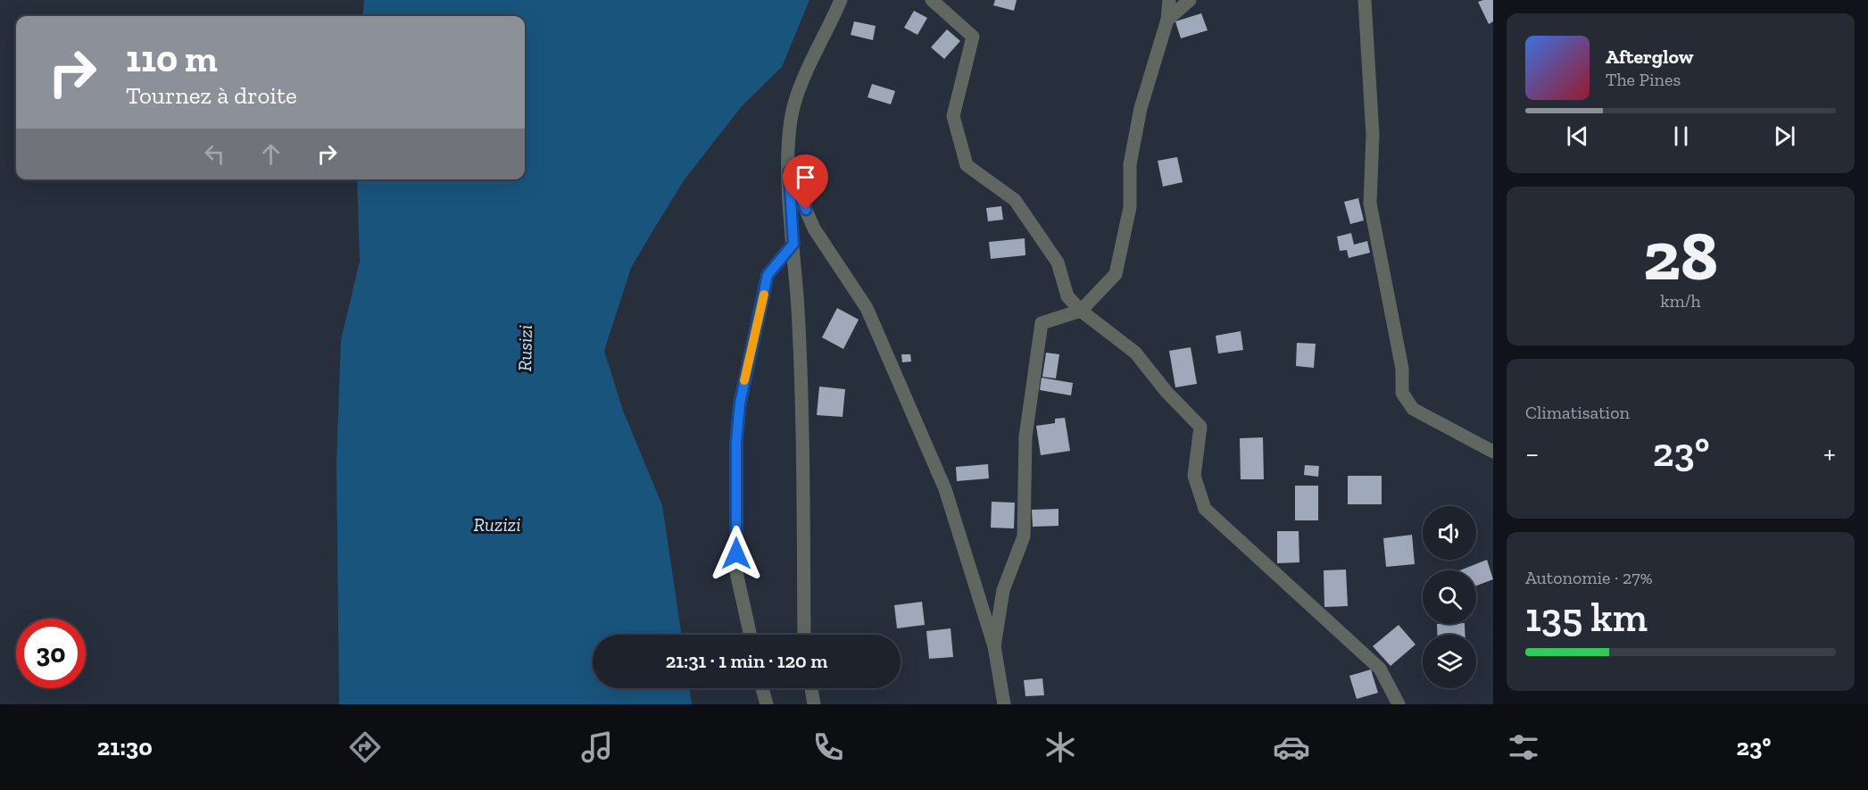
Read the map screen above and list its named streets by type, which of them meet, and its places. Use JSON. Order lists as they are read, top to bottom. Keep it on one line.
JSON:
{"water":["Rusizi","Ruzizi"],"page":{"turn":["110 m","Tournez à droite"],"song":["Afterglow","The Pines"],"tile":[["28","km/h"],"Climatisation",["Autonomie · 27%","135 km"]],"heat":["−","23°","+"],"limit":"30","trip":"21:31 · 1 min · 120 m","tabs":["21:30","23°"]}}
